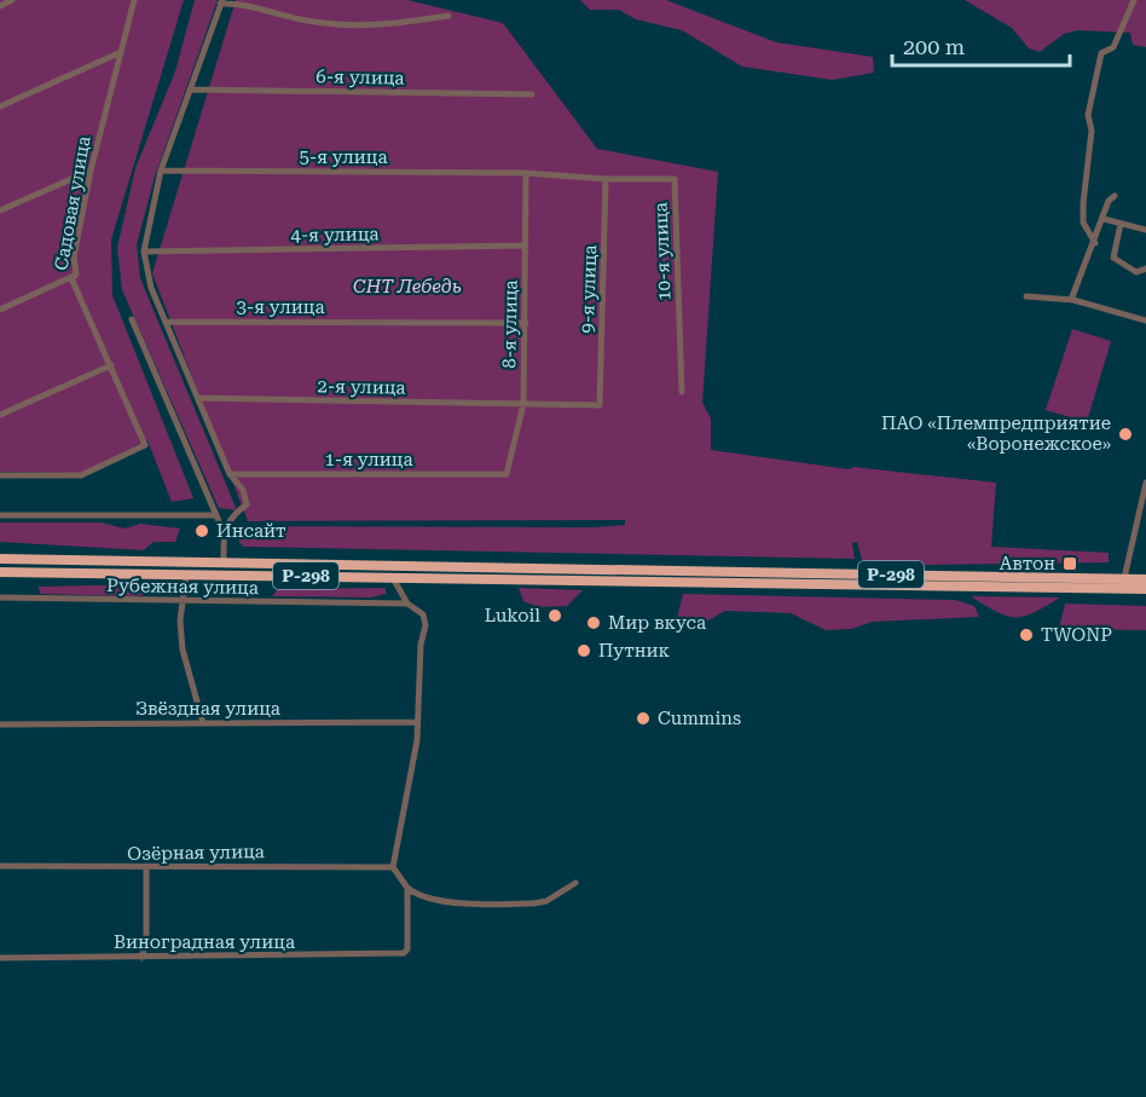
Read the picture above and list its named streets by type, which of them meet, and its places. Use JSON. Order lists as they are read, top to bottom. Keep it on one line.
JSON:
{"streets":{"highway":["Р-298"],"street":["6-я улица","5-я улица","Садовая улица","4-я улица","10-я улица","9-я улица","3-я улица","8-я улица","2-я улица","1-я улица","Рубежная улица","Звёздная улица","Озёрная улица","Виноградная улица"]},"crossings":[["5-я улица","8-я улица"],["4-я улица","8-я улица"],["10-я улица","9-я улица"],["9-я улица","8-я улица"],["9-я улица","2-я улица"],["3-я улица","8-я улица"],["8-я улица","2-я улица"],["8-я улица","1-я улица"]],"parks":["СНТ Лебедь"],"places":{"other":["ПАО «Племпредприятие «Воронежское»","Инсайт","Lukoil","Мир вкуса","TWONP","Путник","Cummins"],"transit":["Автон"]},"scale_bar":"200 m"}
